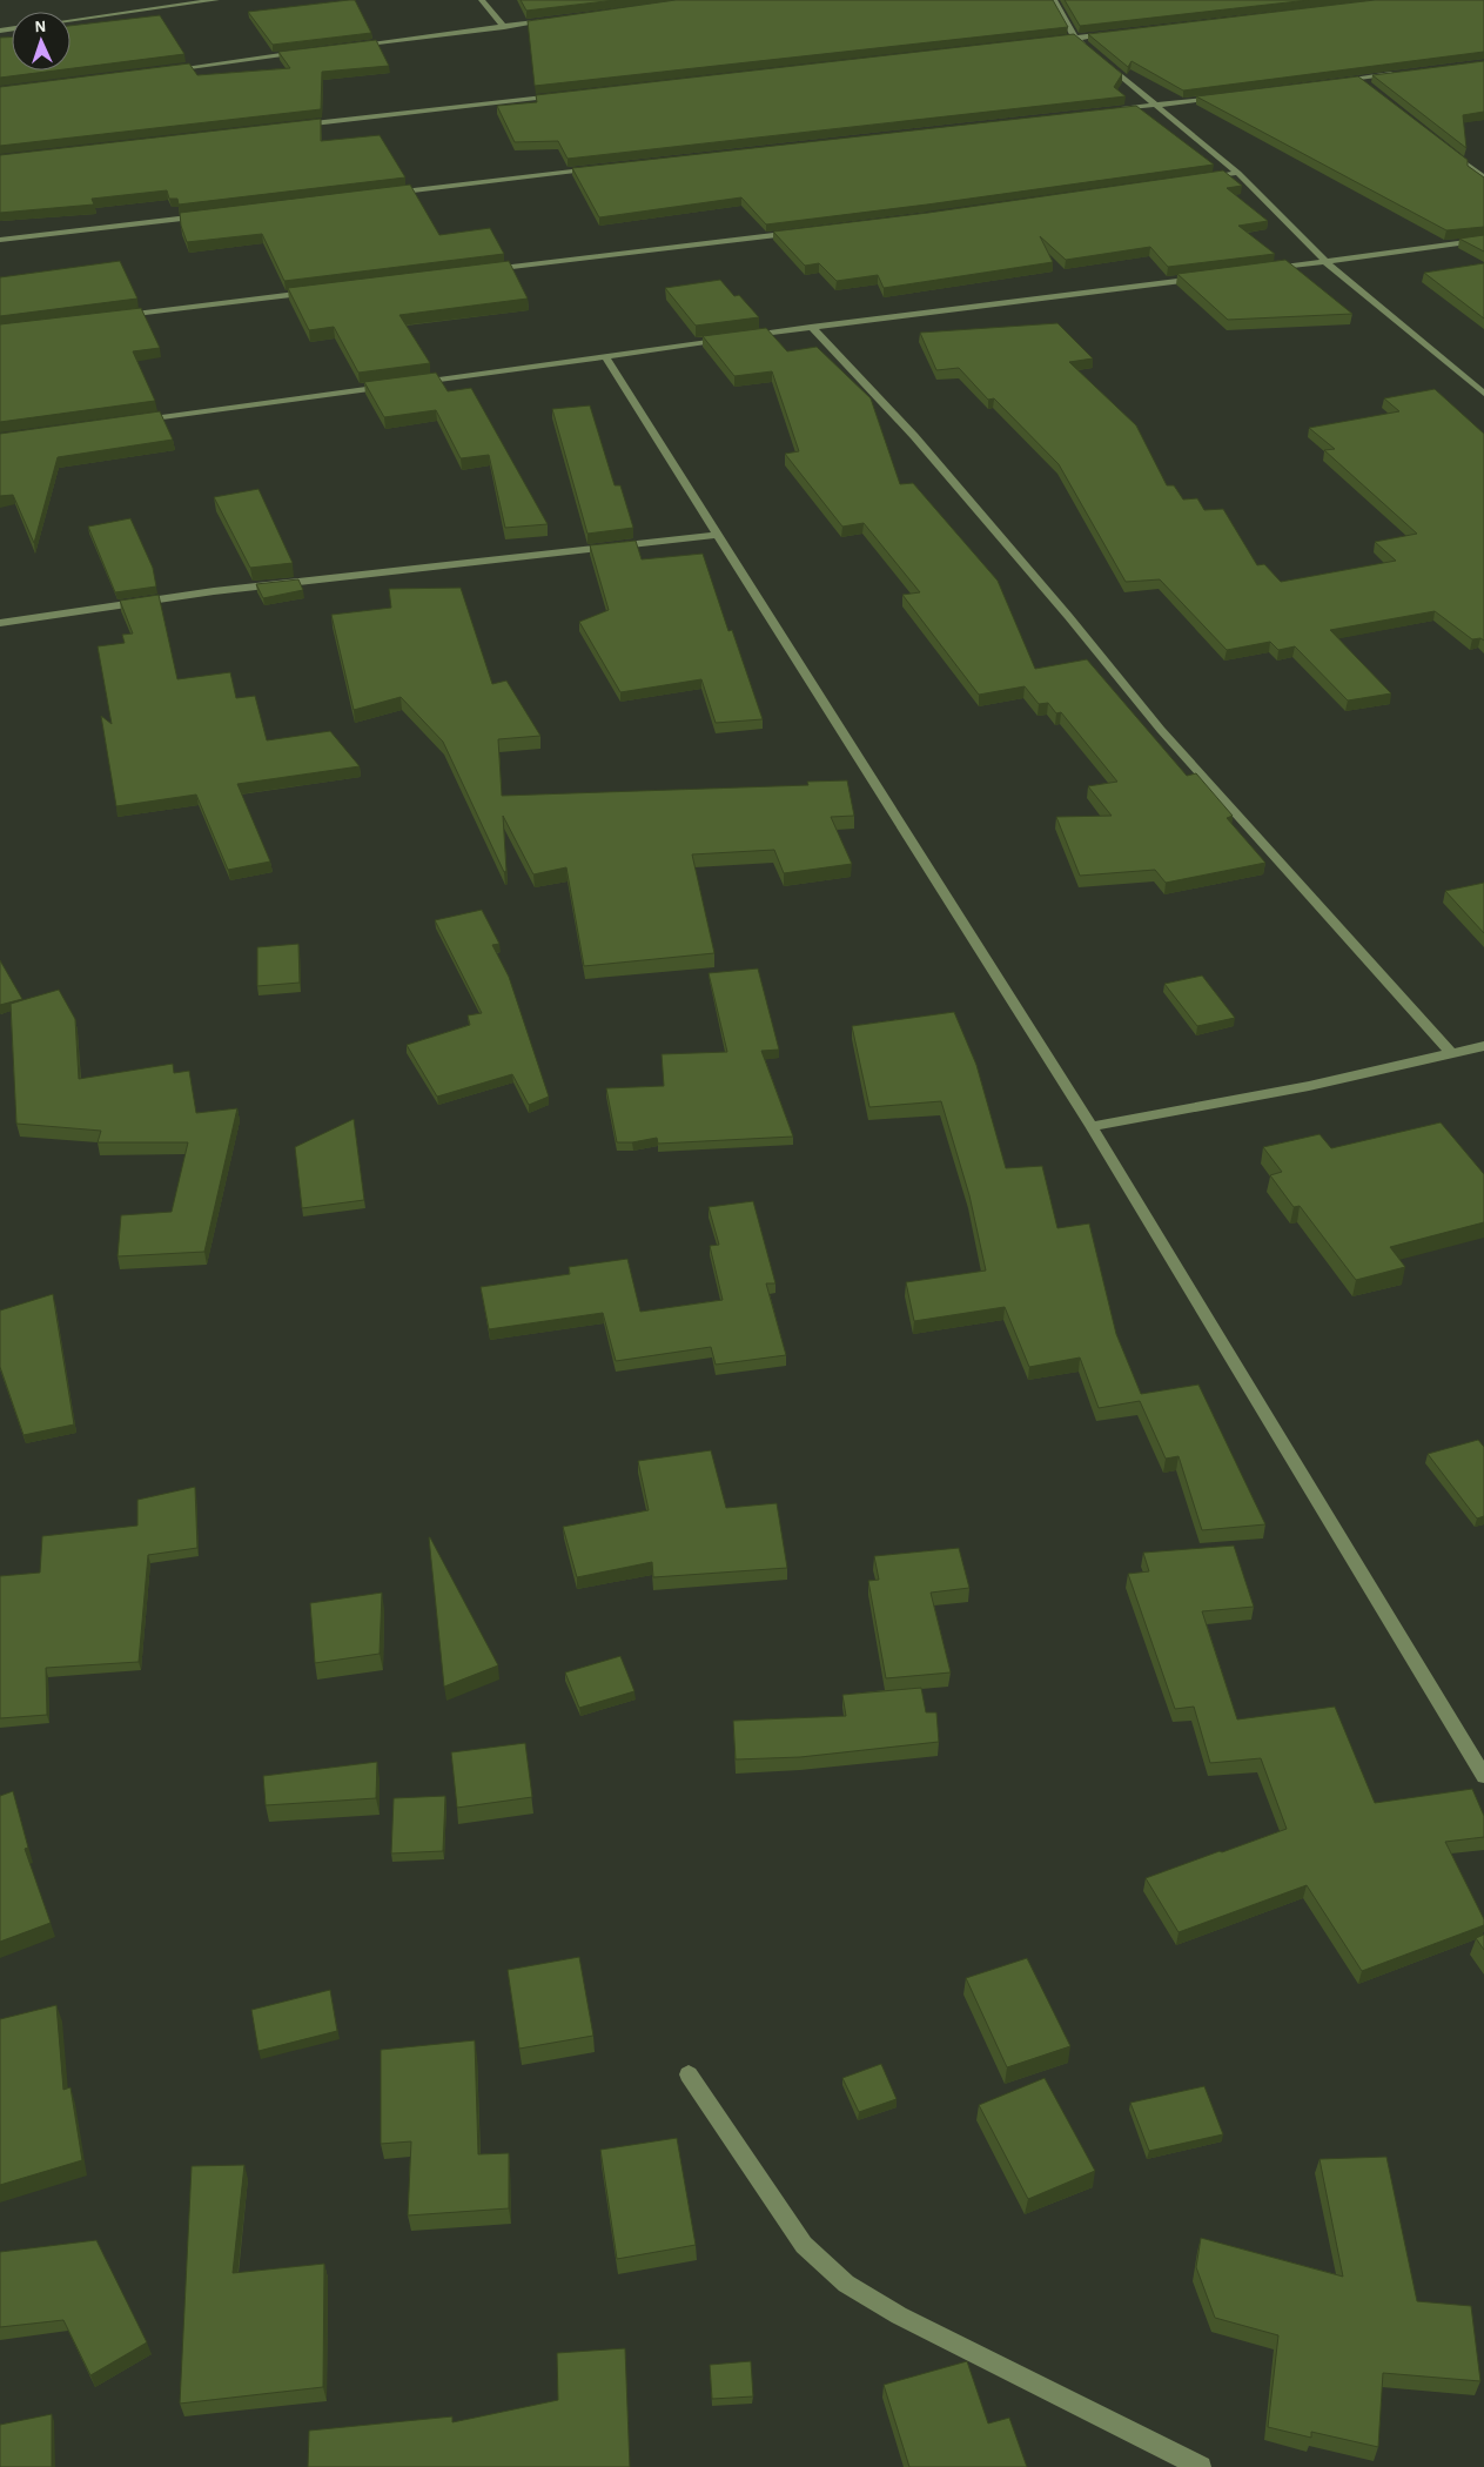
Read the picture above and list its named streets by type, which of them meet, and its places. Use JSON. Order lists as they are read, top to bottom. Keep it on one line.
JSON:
{"north":"top"}
